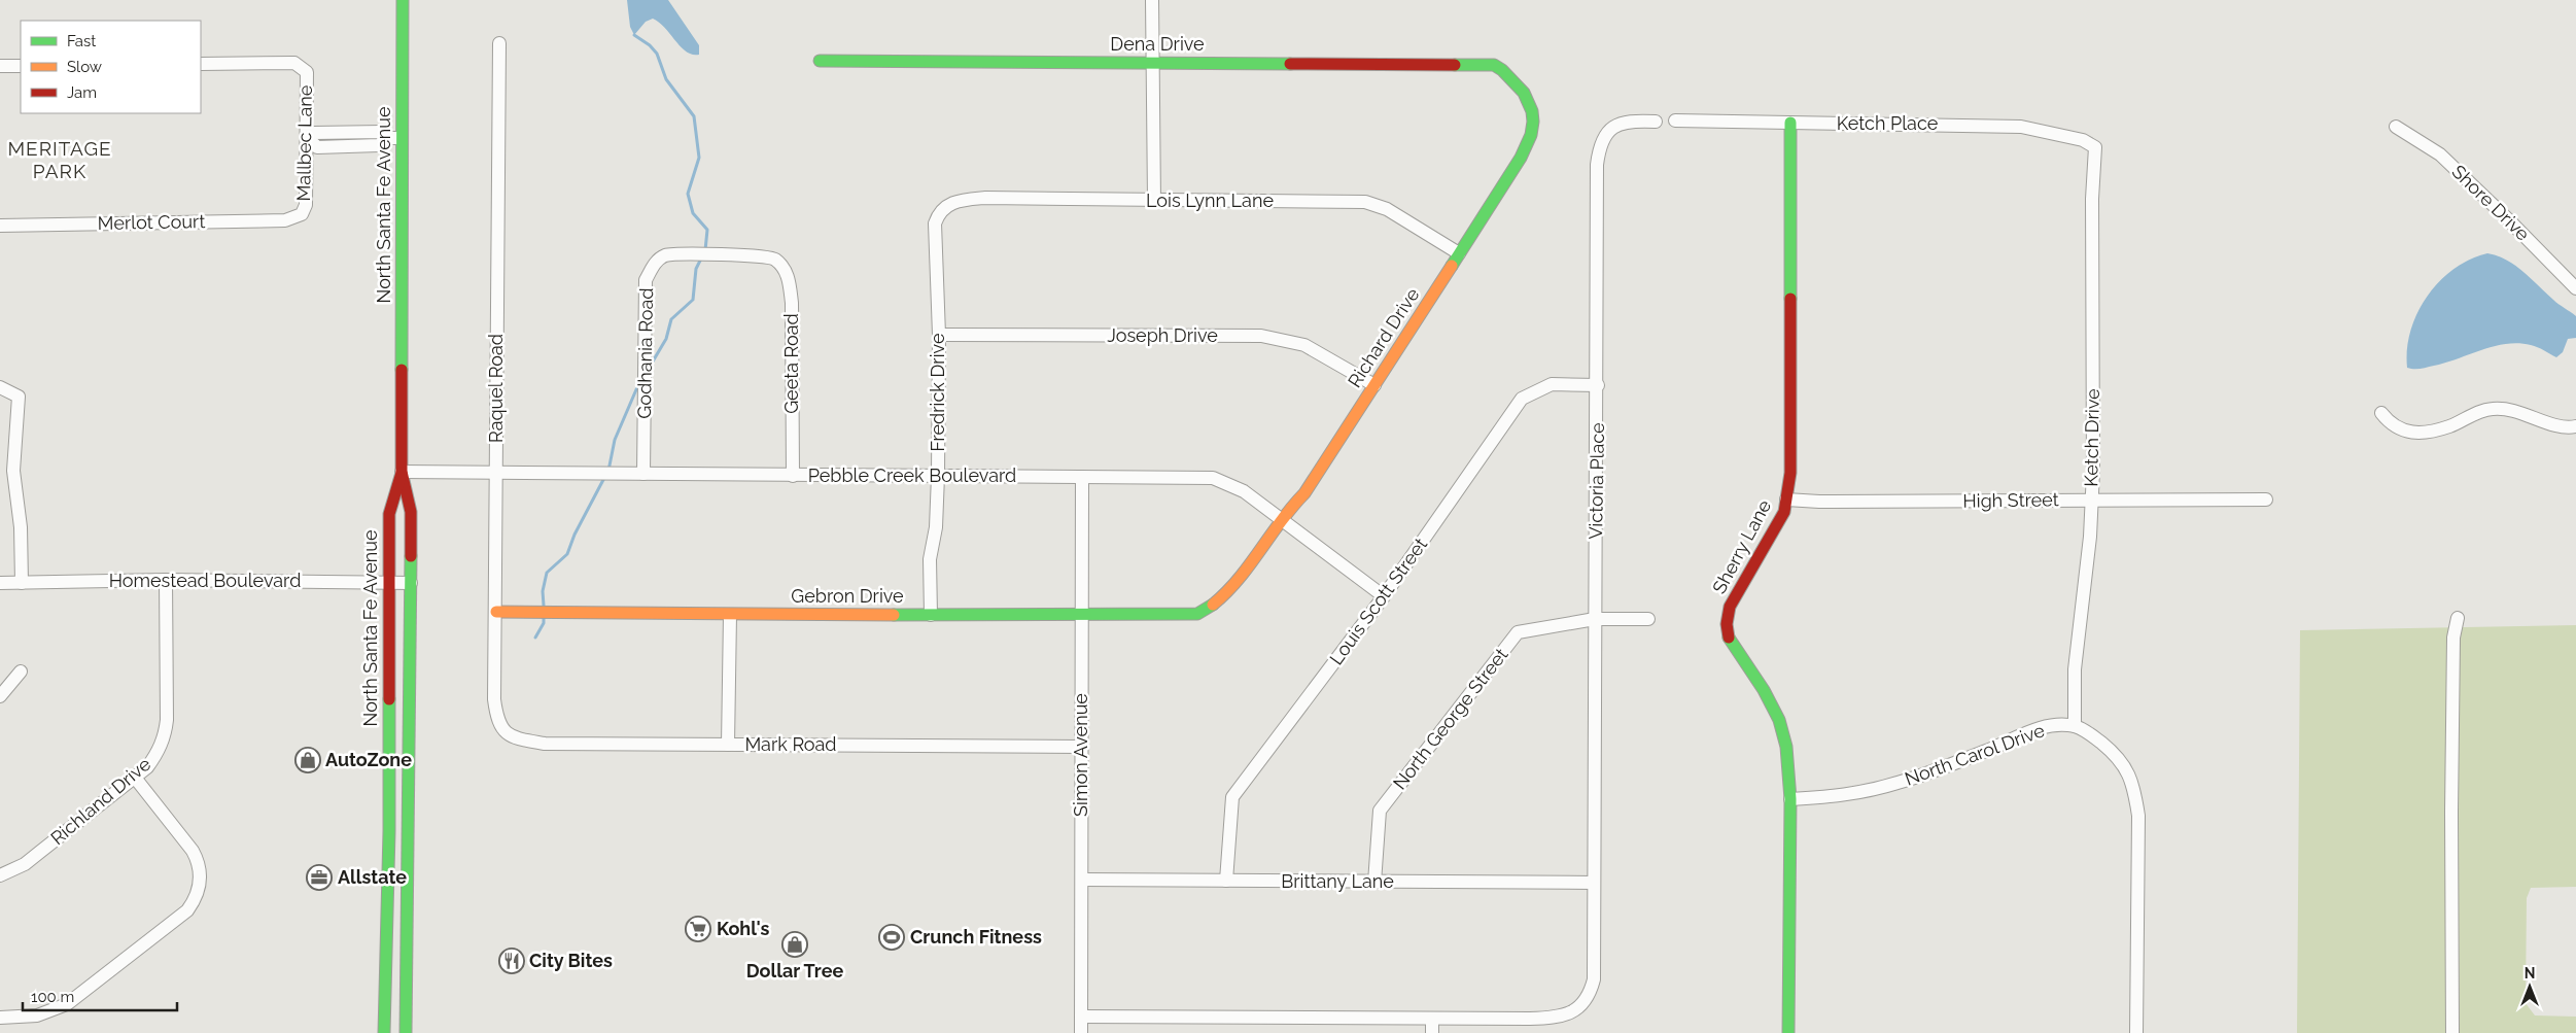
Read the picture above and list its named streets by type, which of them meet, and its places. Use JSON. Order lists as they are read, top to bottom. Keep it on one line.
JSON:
{"streets":{"street":["Dena Drive","Ketch Place","Mallbec Lane","Lois Lynn Lane","Shore Drive","North Santa Fe Avenue","Merlot Court","Joseph Drive","Richard Drive","Godhania Road","Geeta Road","Raquel Road","Fredrick Drive","Ketch Drive","Pebble Creek Boulevard","Victoria Place","High Street","Sherry Lane","Homestead Boulevard","Gebron Drive","Louis Scott Street","North George Street","Mark Road","Simon Avenue","North Carol Drive","Richland Drive","Brittany Lane"]},"crossings":[["Dena Drive","Richard Drive"],["Ketch Place","Ketch Drive"],["Ketch Place","Sherry Lane"],["Mallbec Lane","Merlot Court"],["Lois Lynn Lane","Richard Drive"],["Lois Lynn Lane","Fredrick Drive"],["North Santa Fe Avenue","Pebble Creek Boulevard"],["North Santa Fe Avenue","Homestead Boulevard"],["Joseph Drive","Richard Drive"],["Joseph Drive","Fredrick Drive"],["Richard Drive","Pebble Creek Boulevard"],["Richard Drive","Gebron Drive"],["Godhania Road","Geeta Road"],["Godhania Road","Pebble Creek Boulevard"],["Geeta Road","Pebble Creek Boulevard"],["Raquel Road","Pebble Creek Boulevard"],["Raquel Road","Gebron Drive"],["Raquel Road","Mark Road"],["Fredrick Drive","Pebble Creek Boulevard"],["Fredrick Drive","Gebron Drive"],["Ketch Drive","High Street"],["Ketch Drive","North Carol Drive"],["Pebble Creek Boulevard","Louis Scott Street"],["Pebble Creek Boulevard","Simon Avenue"],["Victoria Place","Louis Scott Street"],["Victoria Place","North George Street"],["Victoria Place","Simon Avenue"],["Victoria Place","Brittany Lane"],["High Street","Sherry Lane"],["Sherry Lane","North Carol Drive"],["Homestead Boulevard","Richland Drive"],["Gebron Drive","Simon Avenue"],["Louis Scott Street","Brittany Lane"],["North George Street","Brittany Lane"],["Mark Road","Simon Avenue"],["Simon Avenue","Brittany Lane"]],"districts":["MERITAGE PARK"],"places":{"shop":["AutoZone","Dollar Tree"],"office":["Allstate"],"supermarket":["Kohl's"],"sports":["Crunch Fitness"],"restaurant":["City Bites"]},"legend":["Fast","Slow","Jam"],"scale_bar":"100 m","north":"top"}
